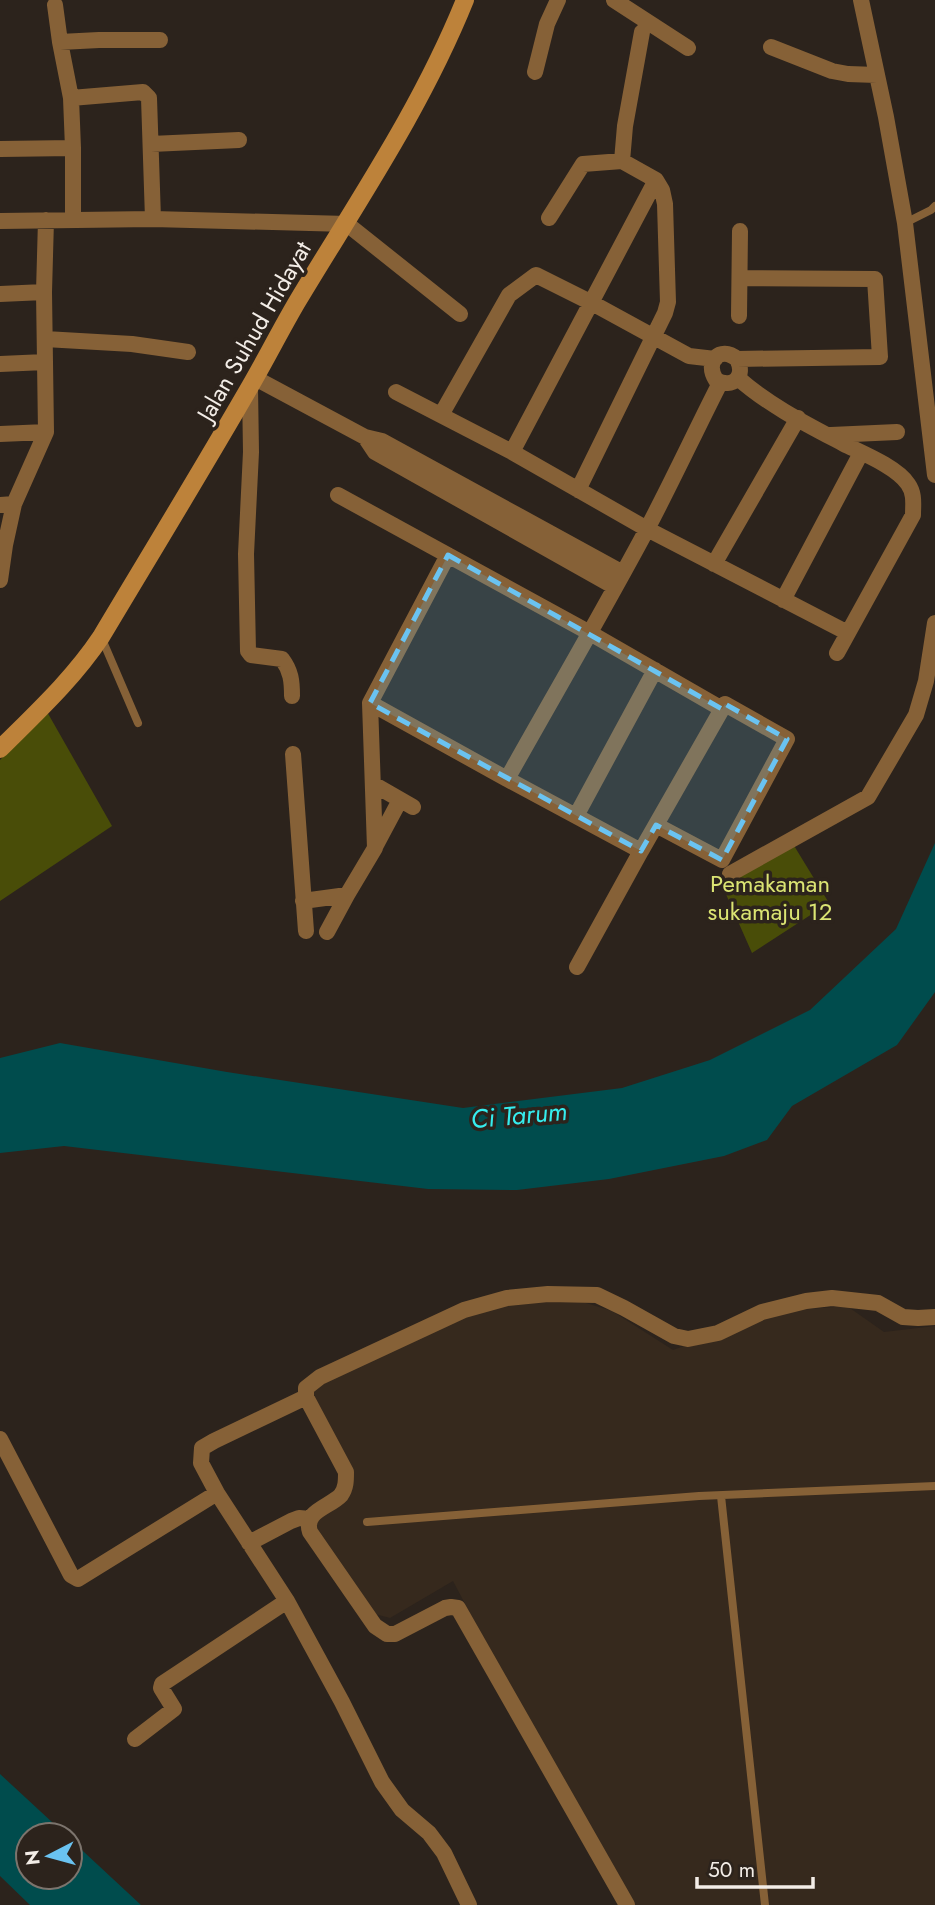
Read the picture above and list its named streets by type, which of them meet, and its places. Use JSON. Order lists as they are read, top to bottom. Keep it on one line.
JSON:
{"streets":{"street":["Jalan Suhud Hidayat"]},"water":["Ci Tarum"],"parks":["Pemakaman sukamaju 12"],"scale_bar":"50 m","north":"left"}
